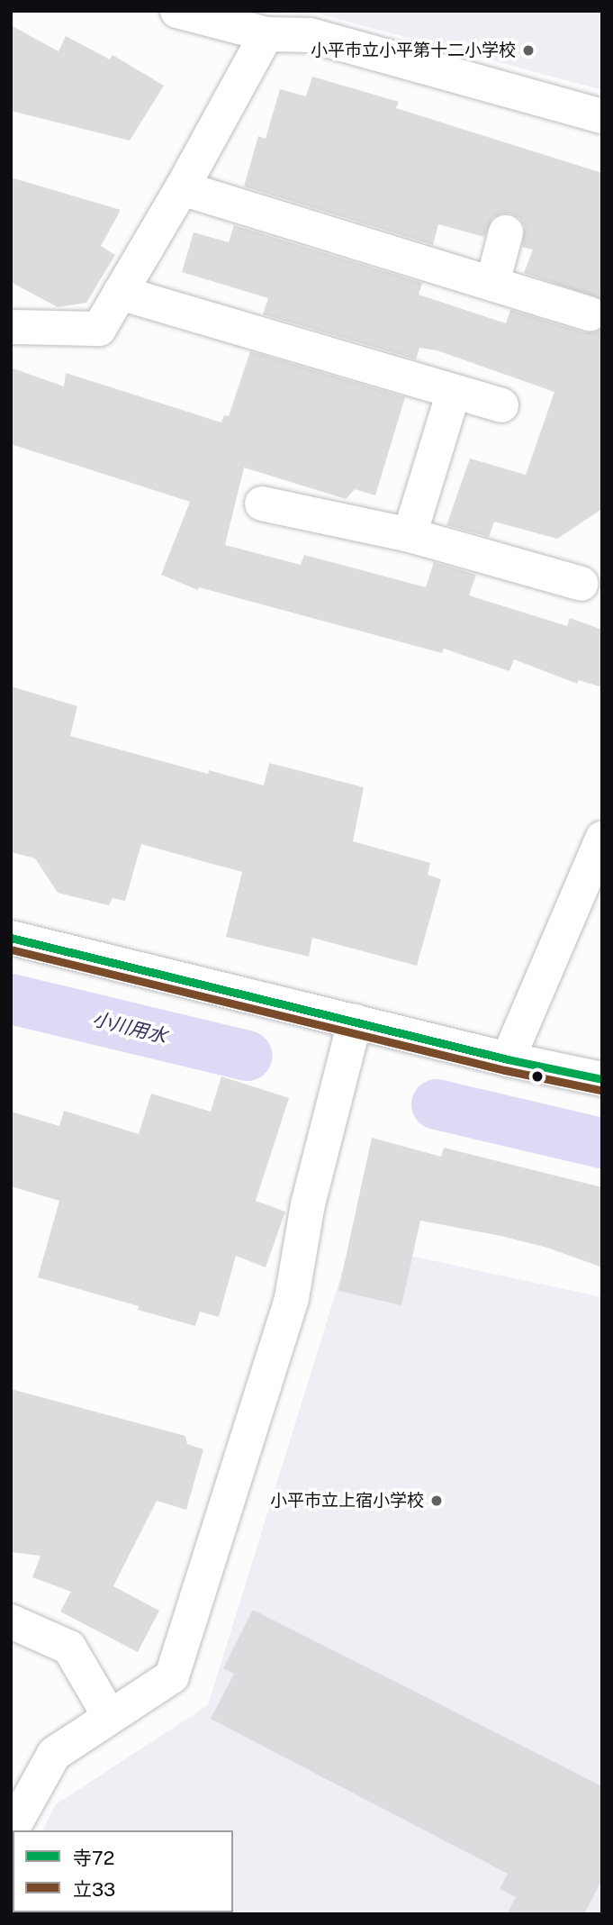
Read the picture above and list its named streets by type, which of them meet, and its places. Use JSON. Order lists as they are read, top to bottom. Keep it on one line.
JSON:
{"water":["小川用水"],"places":["小平市立小平第十二小学校","小平市立上宿小学校"],"lines":["transit line 寺72","transit line 立33"],"legend":["寺72","立33"]}
